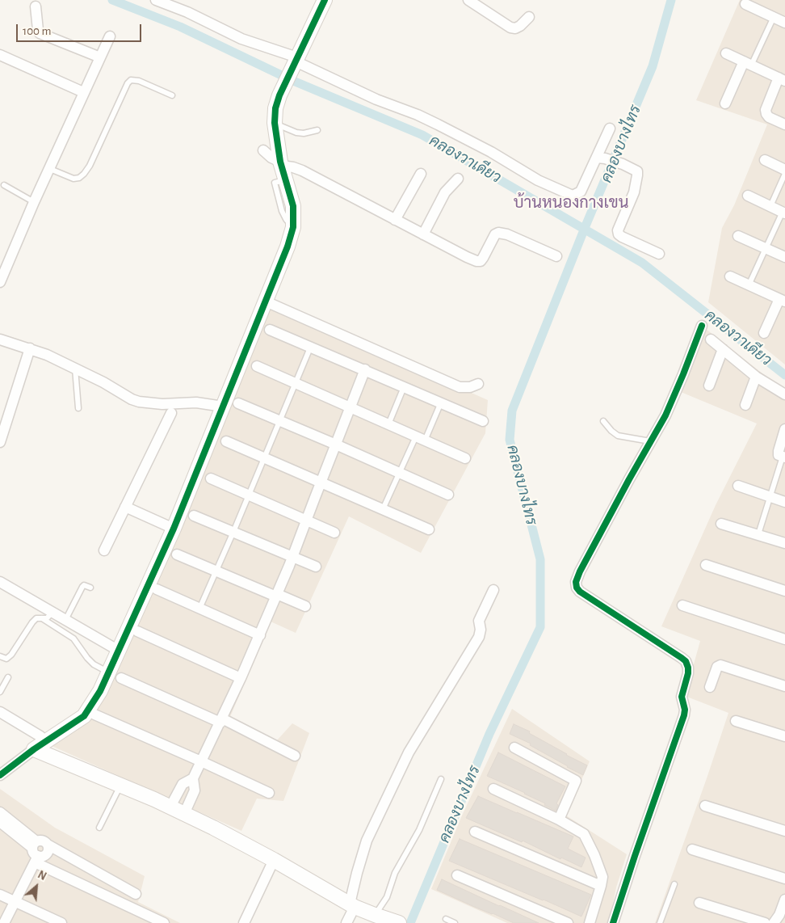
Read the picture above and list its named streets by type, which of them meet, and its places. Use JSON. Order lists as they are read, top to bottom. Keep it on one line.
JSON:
{"districts":["บ้านหนองกางเขน"],"water":["คลองบางไทร","คลองวาเดียว"],"scale_bar":"100 m","north":"top right"}
